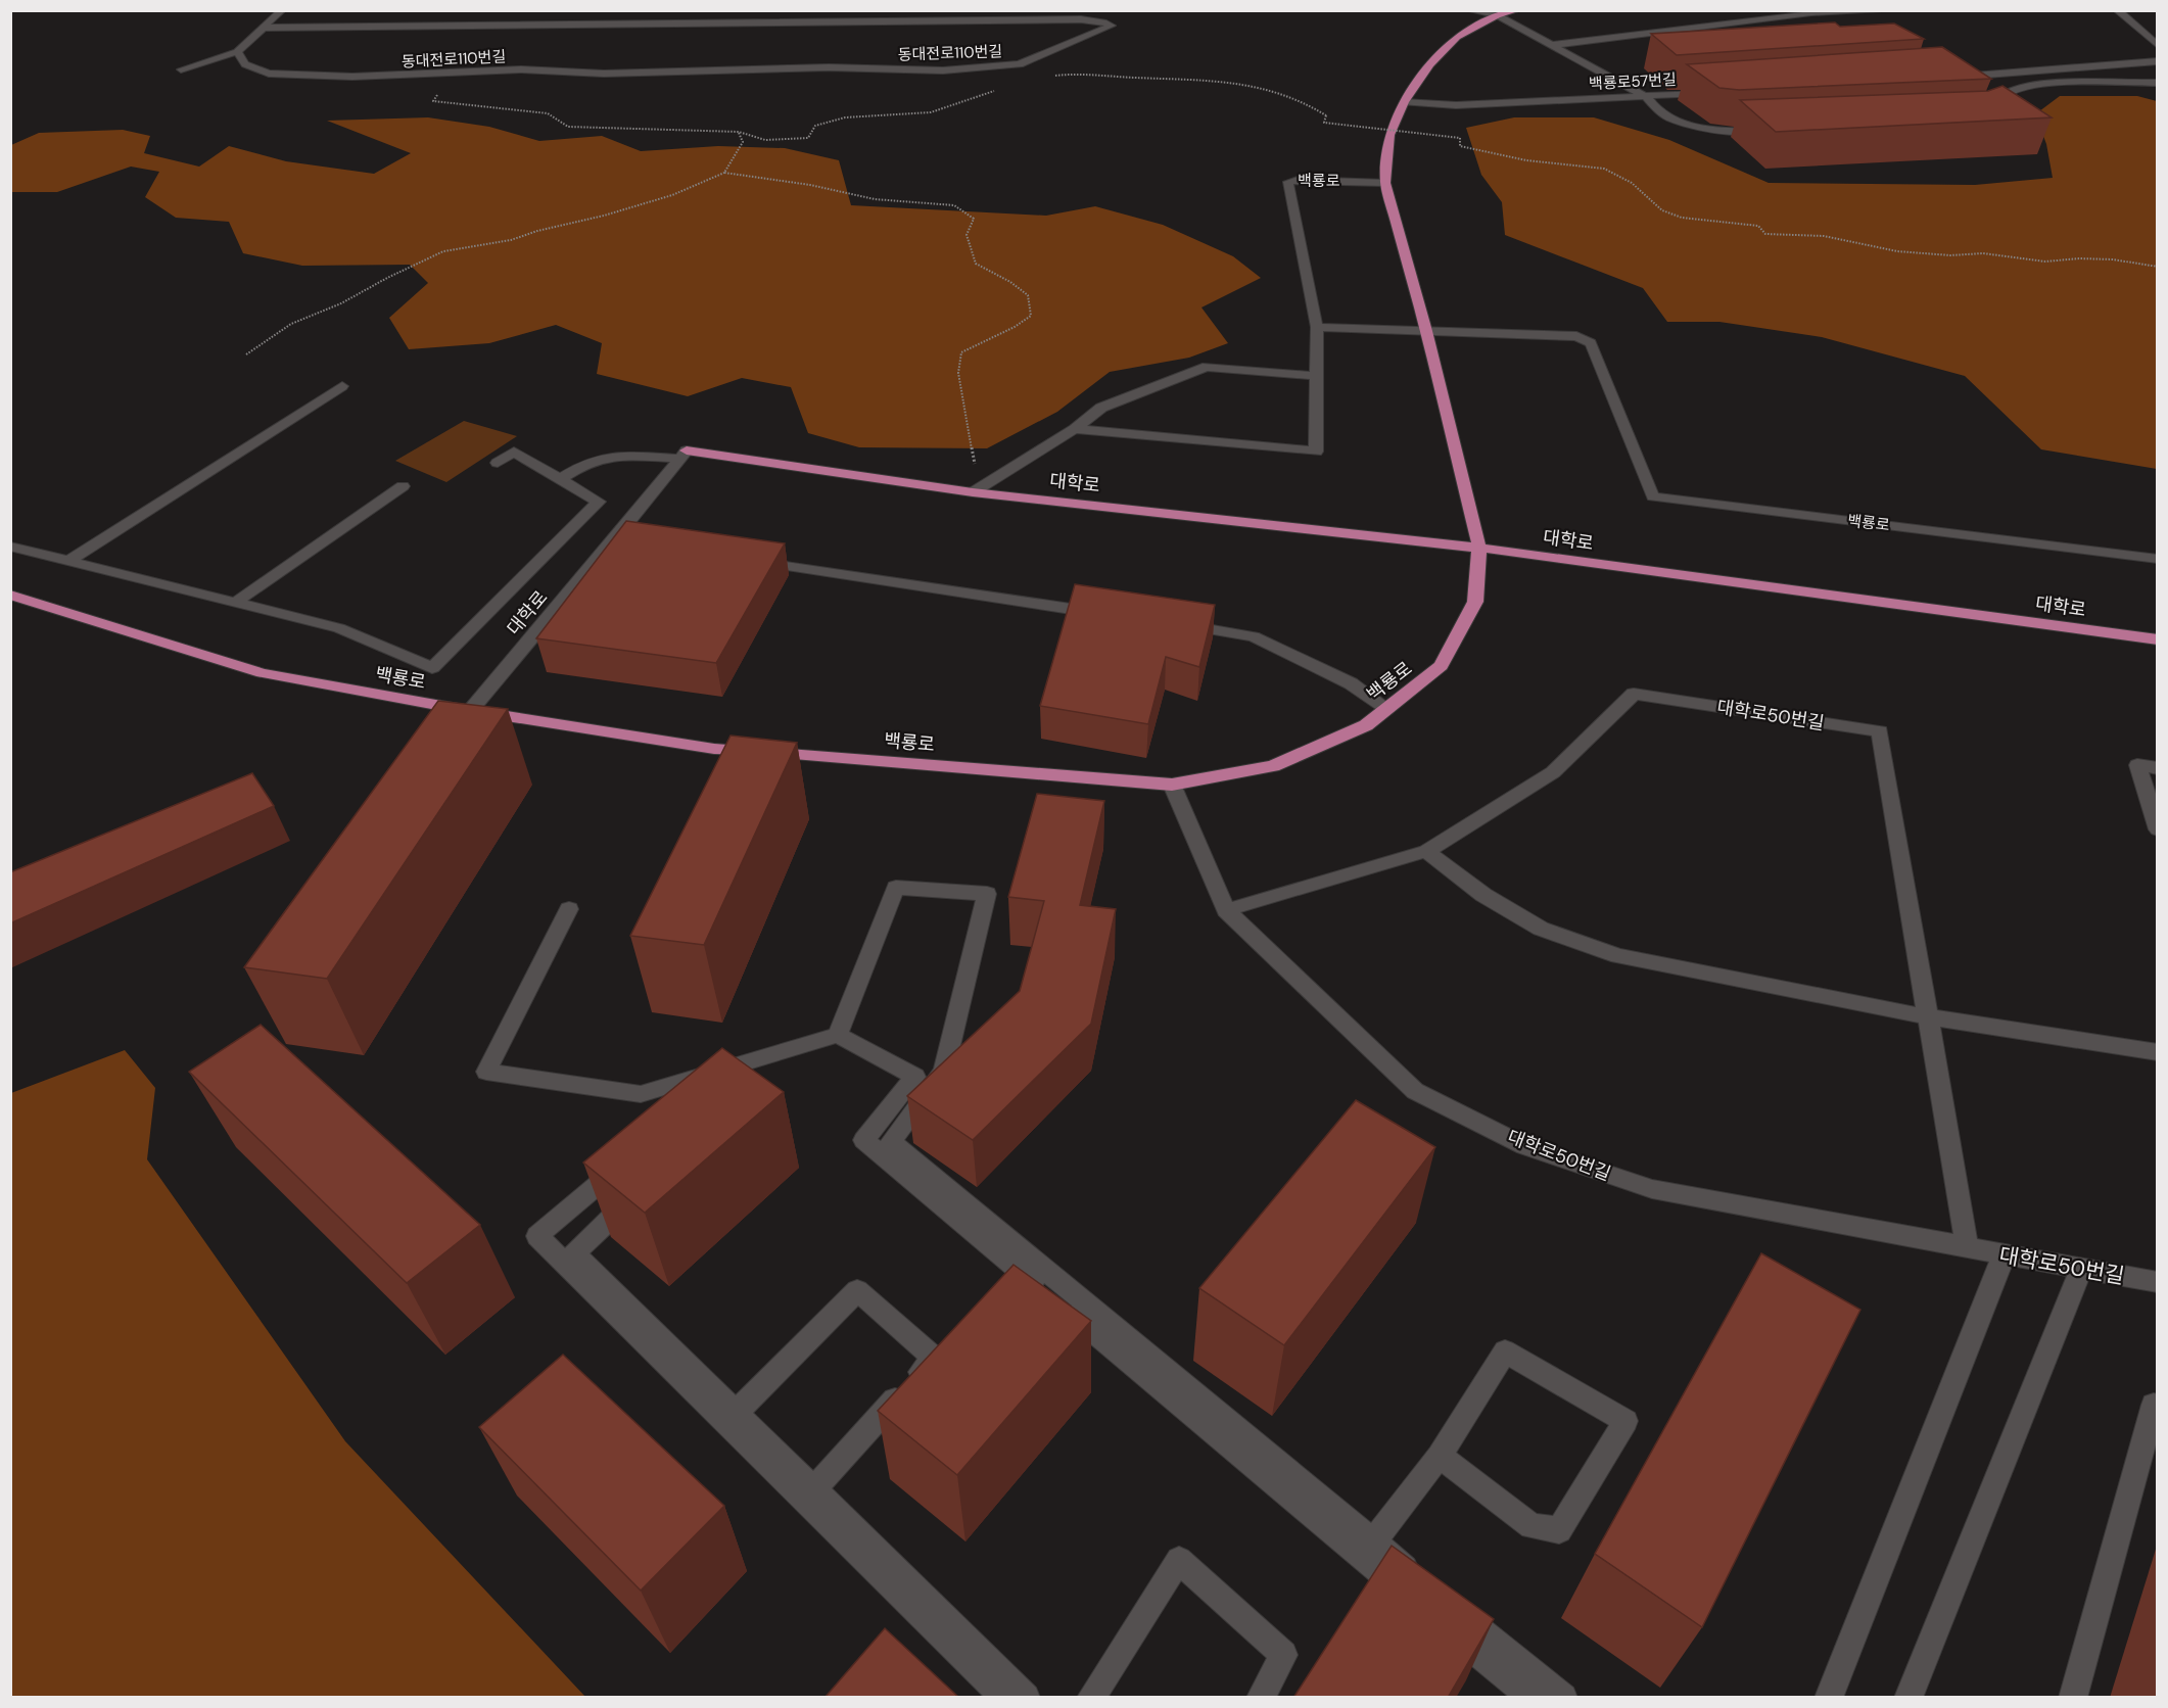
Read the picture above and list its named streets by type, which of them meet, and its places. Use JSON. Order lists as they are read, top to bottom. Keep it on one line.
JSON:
{"streets":{"main road":["백룡로","대학로"],"street":["동대전로110번길","백룡로57번길","대학로50번길"]},"crossings":[["백룡로57번길","백룡로"],["백룡로","대학로"],["백룡로","대학로50번길"]]}
